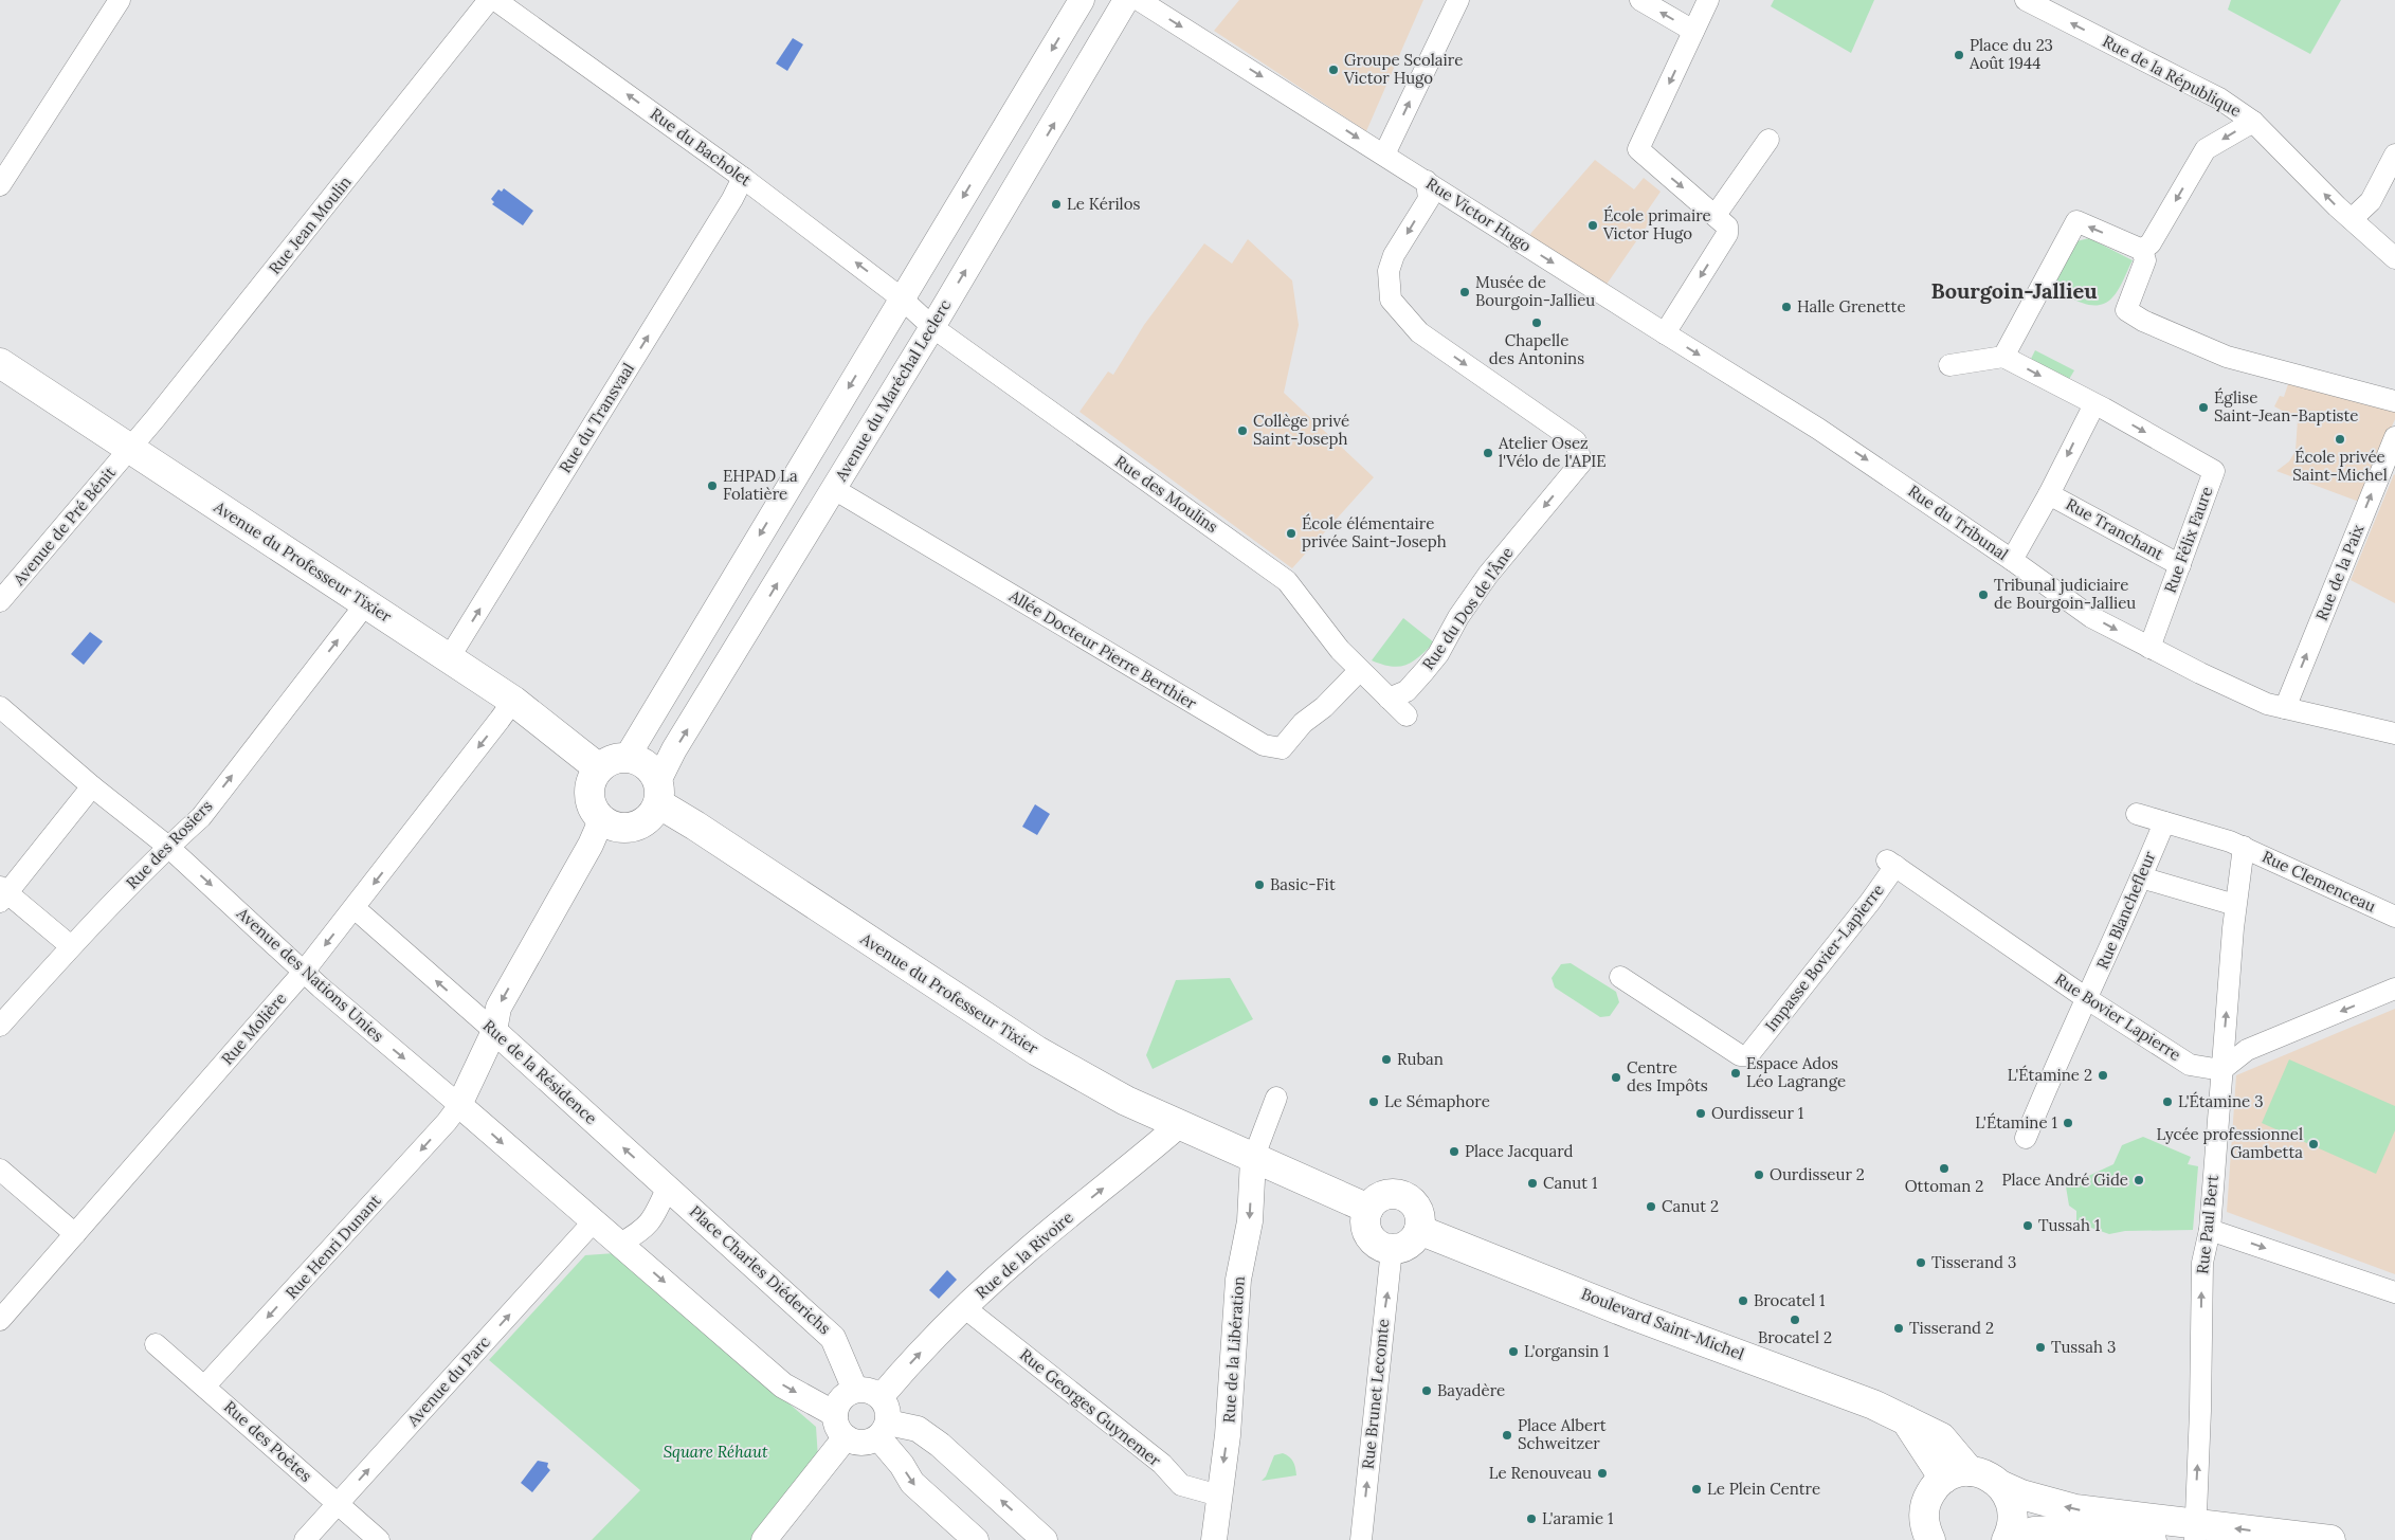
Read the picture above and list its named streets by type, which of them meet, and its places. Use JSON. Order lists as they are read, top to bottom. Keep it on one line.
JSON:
{"streets":{"main road":["Avenue du Professeur Tixier","Boulevard Saint-Michel"],"street":["Rue de la République","Rue du Bacholet","Rue Victor Hugo","Rue Jean Moulin","Avenue du Maréchal Leclerc","Rue du Transvaal","Rue des Moulins","Rue du Tribunal","Avenue de Pré Bénit","Rue Tranchant","Rue Félix Faure","Rue de la Paix","Rue du Dos de l'Âne","Allée Docteur Pierre Berthier","Rue des Rosiers","Rue Clemenceau","Rue Blanchefleur","Impasse Bovier-Lapierre","Avenue des Nations Unies","Rue Bovier Lapierre","Rue Molière","Rue de la Résidence","Rue Paul Bert","Rue Henri Dunant","Rue de la Rivoire","Place Charles Diéderichs","Rue de la Libération","Avenue du Parc","Rue Brunet Lecomte","Rue Georges Guynemer","Rue des Poètes"]},"crossings":[["Rue du Bacholet","Rue du Transvaal"],["Rue du Bacholet","Rue des Moulins"],["Rue Victor Hugo","Rue du Tribunal"],["Rue Victor Hugo","Rue du Dos de l'Âne"],["Rue Jean Moulin","Avenue de Pré Bénit"],["Rue Jean Moulin","Avenue du Professeur Tixier"],["Avenue du Maréchal Leclerc","Rue des Moulins"],["Avenue du Maréchal Leclerc","Avenue du Professeur Tixier"],["Avenue du Maréchal Leclerc","Allée Docteur Pierre Berthier"],["Rue du Transvaal","Avenue du Professeur Tixier"],["Rue des Moulins","Rue du Dos de l'Âne"],["Rue des Moulins","Allée Docteur Pierre Berthier"],["Rue du Tribunal","Rue Félix Faure"],["Rue du Tribunal","Rue de la Paix"],["Avenue de Pré Bénit","Avenue du Professeur Tixier"],["Rue Tranchant","Rue Félix Faure"],["Avenue du Professeur Tixier","Rue des Rosiers"],["Avenue du Professeur Tixier","Rue Molière"],["Avenue du Professeur Tixier","Rue de la Rivoire"],["Avenue du Professeur Tixier","Boulevard Saint-Michel"],["Avenue du Professeur Tixier","Rue de la Libération"],["Avenue du Professeur Tixier","Rue Brunet Lecomte"],["Rue des Rosiers","Avenue des Nations Unies"],["Rue Clemenceau","Rue Blanchefleur"],["Rue Clemenceau","Rue Paul Bert"],["Rue Blanchefleur","Rue Bovier Lapierre"],["Impasse Bovier-Lapierre","Rue Bovier Lapierre"],["Avenue des Nations Unies","Rue Molière"],["Avenue des Nations Unies","Rue Henri Dunant"],["Avenue des Nations Unies","Avenue du Parc"],["Rue Bovier Lapierre","Rue Paul Bert"],["Rue Molière","Rue de la Résidence"],["Rue de la Résidence","Place Charles Diéderichs"],["Rue Henri Dunant","Rue des Poètes"],["Rue de la Rivoire","Place Charles Diéderichs"],["Rue de la Rivoire","Rue Georges Guynemer"],["Boulevard Saint-Michel","Rue Brunet Lecomte"],["Rue de la Libération","Rue Georges Guynemer"],["Avenue du Parc","Rue des Poètes"]],"one_way":["Rue de la République","Rue du Bacholet","Rue Victor Hugo","Rue du Transvaal","Rue du Tribunal","Rue de la Paix","Rue des Rosiers","Avenue des Nations Unies","Rue de la Résidence","Rue Paul Bert","Rue Henri Dunant","Rue de la Rivoire","Rue de la Libération","Avenue du Parc","Rue Brunet Lecomte"],"districts":["Bourgoin-Jallieu"],"parks":["Square Réhaut"],"places":["Place du 23 Août 1944","Groupe Scolaire Victor Hugo","Le Kérilos","École primaire Victor Hugo","Musée de Bourgoin-Jallieu","Halle Grenette","Chapelle des Antonins","Église Saint-Jean-Baptiste","Collège privé Saint-Joseph","École privée Saint-Michel","Atelier Osez l'Vélo de l'APIE","EHPAD La Folatière","École élémentaire privée Saint-Joseph","Tribunal judiciaire de Bourgoin-Jallieu","Basic-Fit","Ruban","Espace Ados Léo Lagrange","L'Étamine 2","Centre des Impôts","Le Sémaphore","L'Étamine 3","Ourdisseur 1","L'Étamine 1","Lycée professionnel Gambetta","Place Jacquard","Ottoman 2","Ourdisseur 2","Place André Gide","Canut 1","Canut 2","Tussah 1","Tisserand 3","Brocatel 1","Brocatel 2","Tisserand 2","Tussah 3","L'organsin 1","Bayadère","Place Albert Schweitzer","Le Renouveau","Le Plein Centre","L'aramie 1"]}
